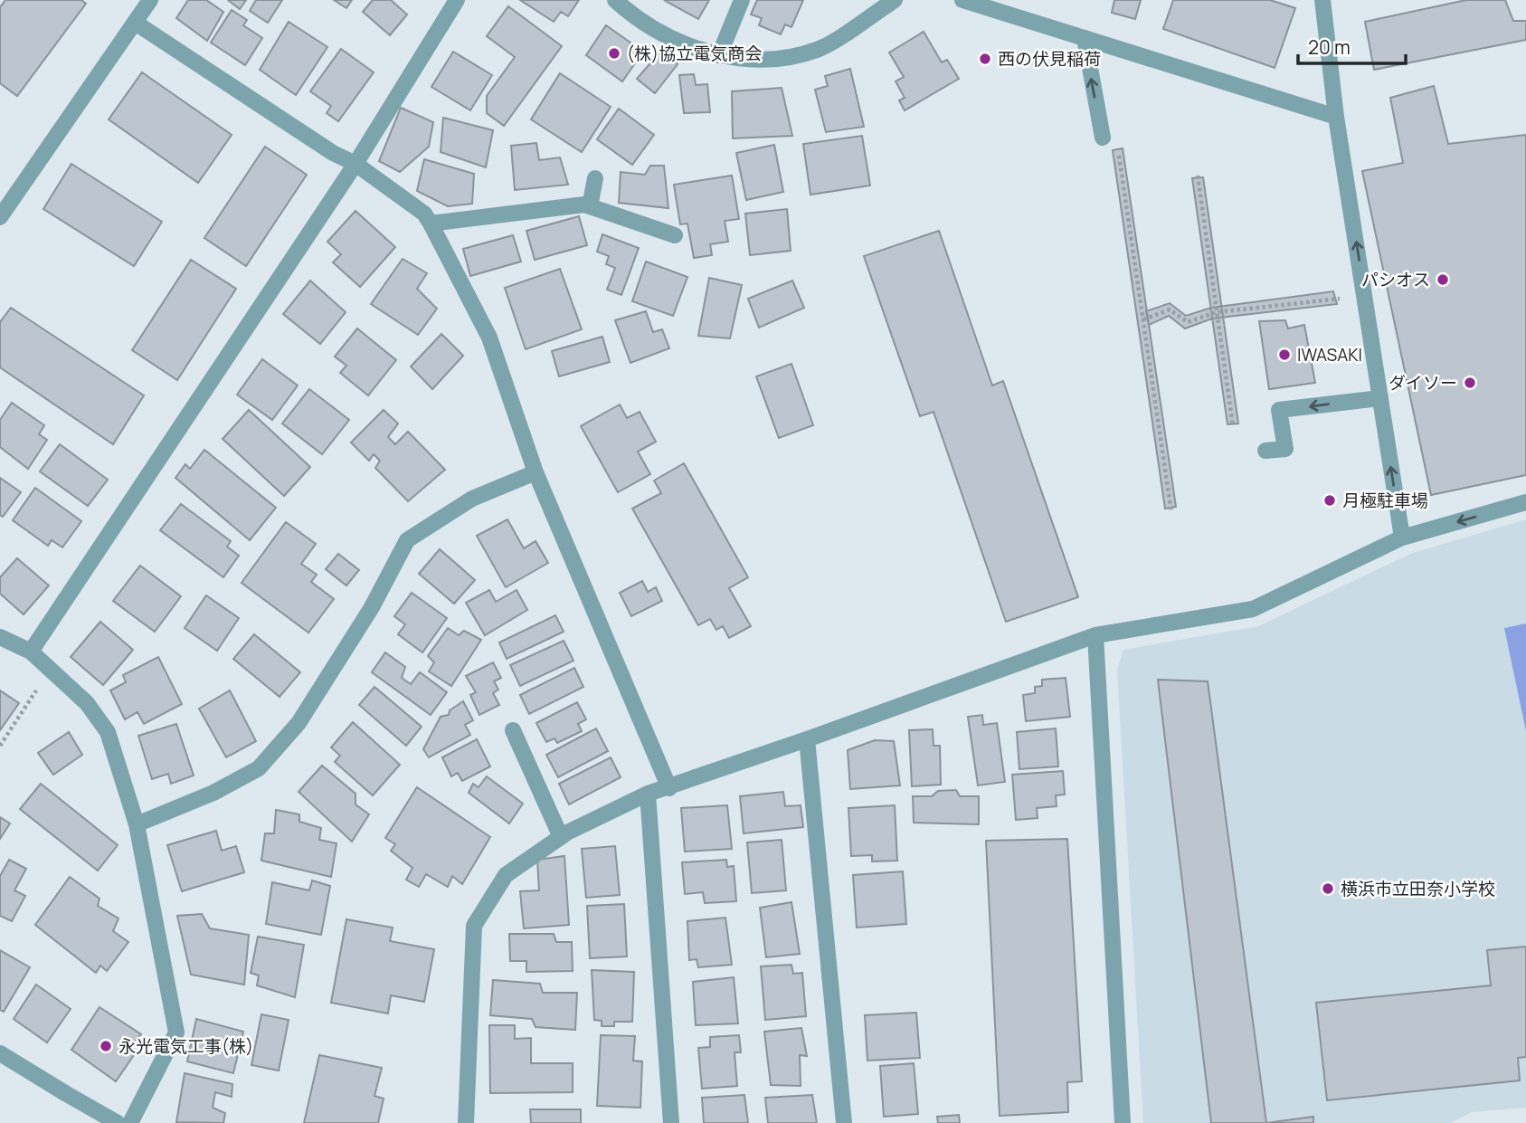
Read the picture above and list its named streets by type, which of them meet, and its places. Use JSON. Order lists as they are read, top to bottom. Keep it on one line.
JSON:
{"places":["(株)協立電気商会","西の伏見稲荷","パシオス","IWASAKI","ダイソー","月極駐車場","横浜市立田奈小学校","永光電気工事(株)"],"scale_bar":"20 m"}
